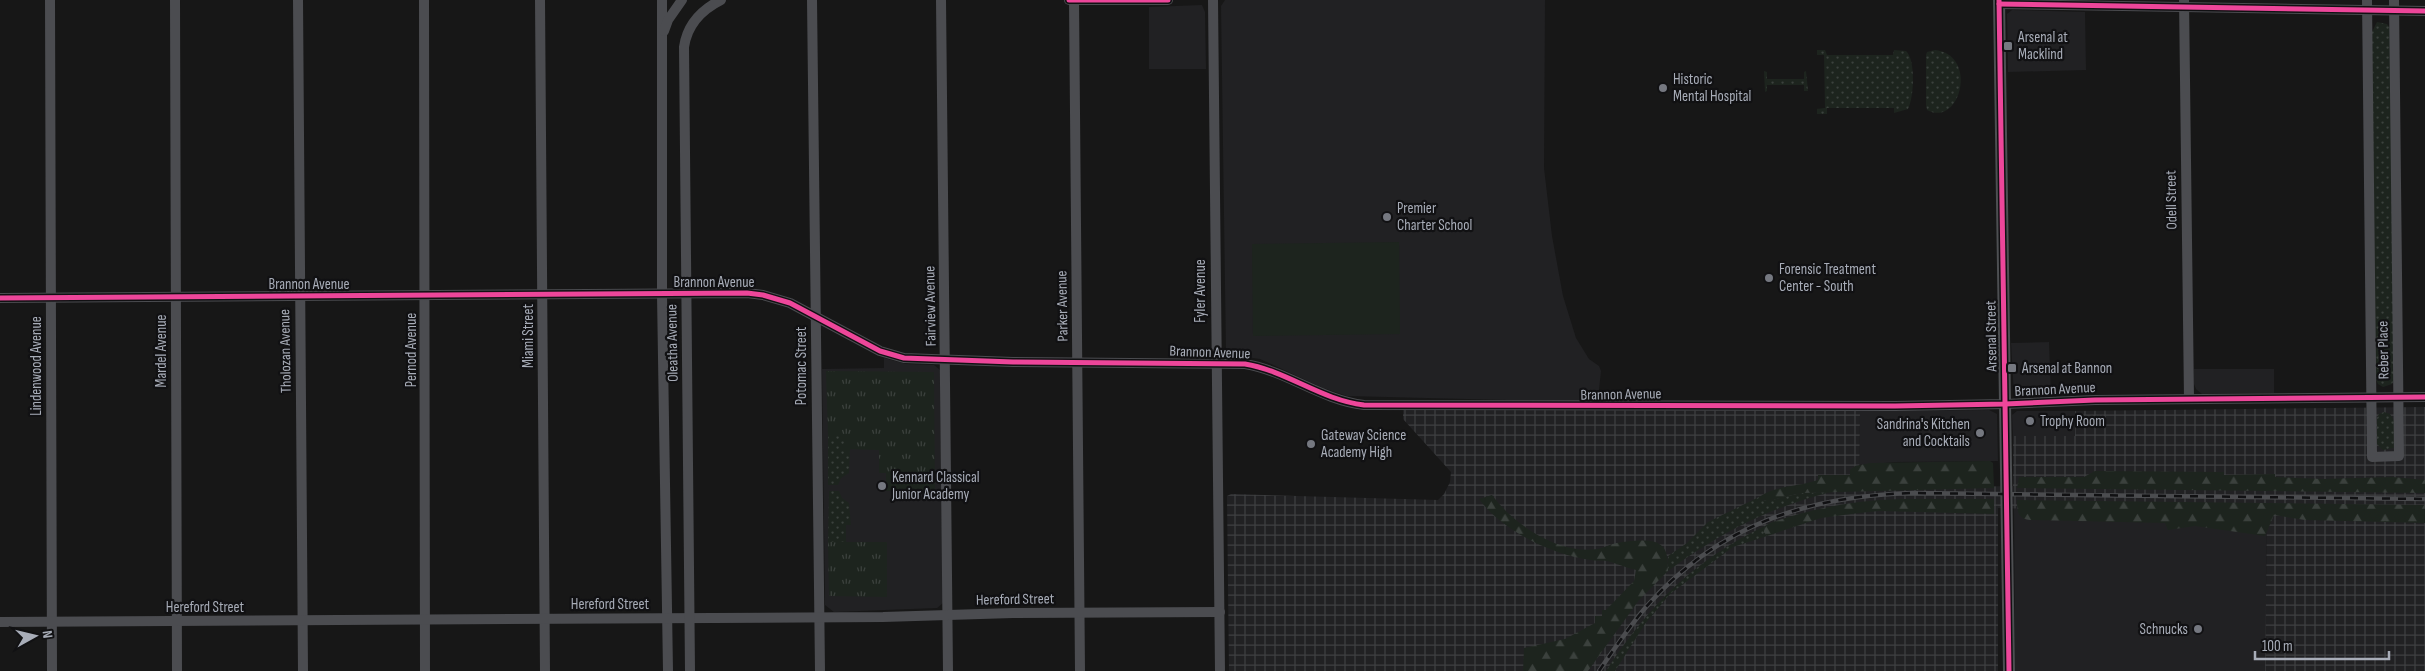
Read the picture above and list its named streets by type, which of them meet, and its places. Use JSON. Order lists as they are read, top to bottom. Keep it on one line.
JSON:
{"streets":{"main road":["Arsenal Street"],"street":["Odell Street","Brannon Avenue","Fyler Avenue","Fairview Avenue","Parker Avenue","Miami Street","Oleatha Avenue","Pernod Avenue","Reber Place","Mardel Avenue","Tholozan Avenue","Lindenwood Avenue","Potomac Street","Hereford Street"]},"crossings":[["Odell Street","Brannon Avenue"],["Brannon Avenue","Fyler Avenue"],["Brannon Avenue","Fairview Avenue"],["Brannon Avenue","Parker Avenue"],["Brannon Avenue","Miami Street"],["Brannon Avenue","Arsenal Street"],["Brannon Avenue","Oleatha Avenue"],["Brannon Avenue","Pernod Avenue"],["Brannon Avenue","Reber Place"],["Brannon Avenue","Mardel Avenue"],["Brannon Avenue","Tholozan Avenue"],["Brannon Avenue","Lindenwood Avenue"],["Brannon Avenue","Potomac Street"],["Fyler Avenue","Hereford Street"],["Fairview Avenue","Hereford Street"],["Parker Avenue","Hereford Street"],["Miami Street","Hereford Street"],["Oleatha Avenue","Hereford Street"],["Pernod Avenue","Hereford Street"],["Mardel Avenue","Hereford Street"],["Tholozan Avenue","Hereford Street"],["Lindenwood Avenue","Hereford Street"],["Potomac Street","Hereford Street"]],"places":{"transit":["Arsenal at Macklind","Arsenal at Bannon"],"other":["Historic Mental Hospital","Premier Charter School","Forensic Treatment Center - South","Trophy Room","Sandrina's Kitchen and Cocktails","Gateway Science Academy High","Kennard Classical Junior Academy","Schnucks"]},"scale_bar":"100 m","north":"right"}
